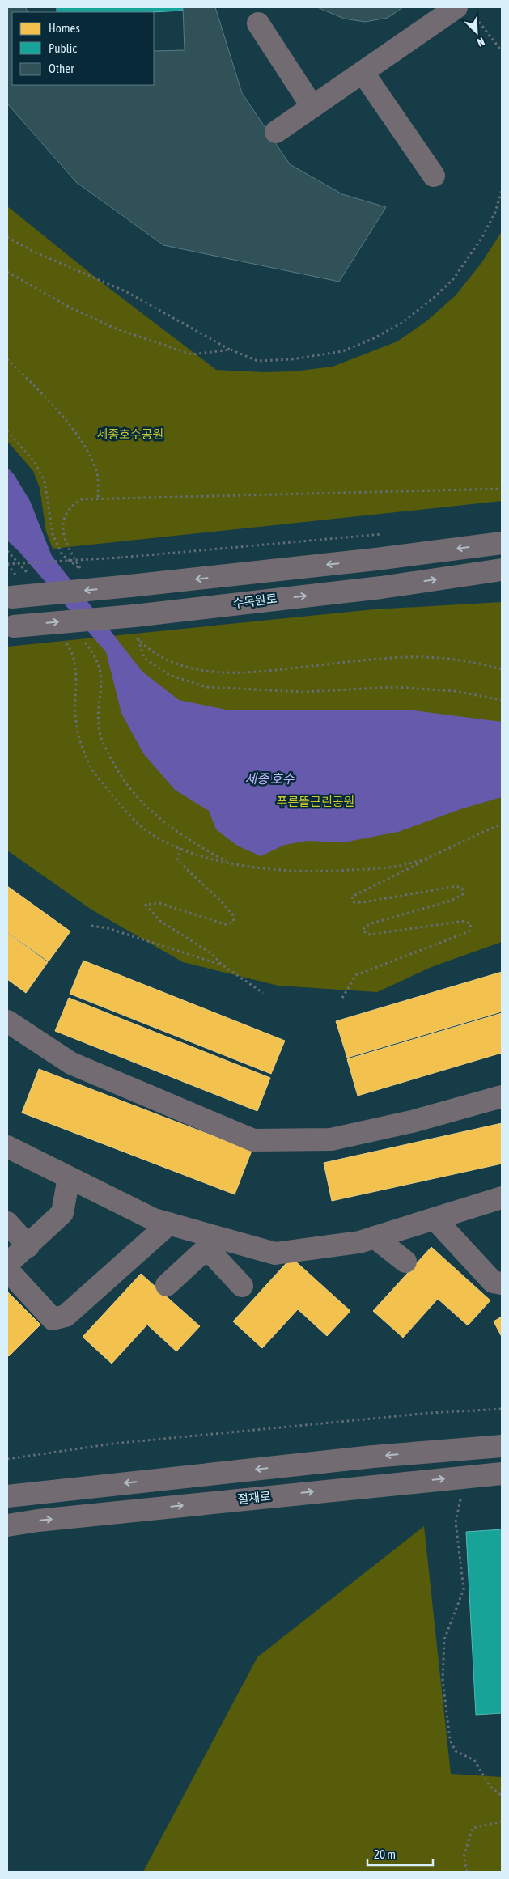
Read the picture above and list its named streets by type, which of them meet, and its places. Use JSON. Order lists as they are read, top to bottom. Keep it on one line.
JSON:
{"streets":{"street":["수목원로","절재로"]},"water":["세종 호수"],"parks":["세종호수공원","푸른뜰근린공원"],"legend":["Homes","Public","Other"],"scale_bar":"20 m","north":"bottom right"}
